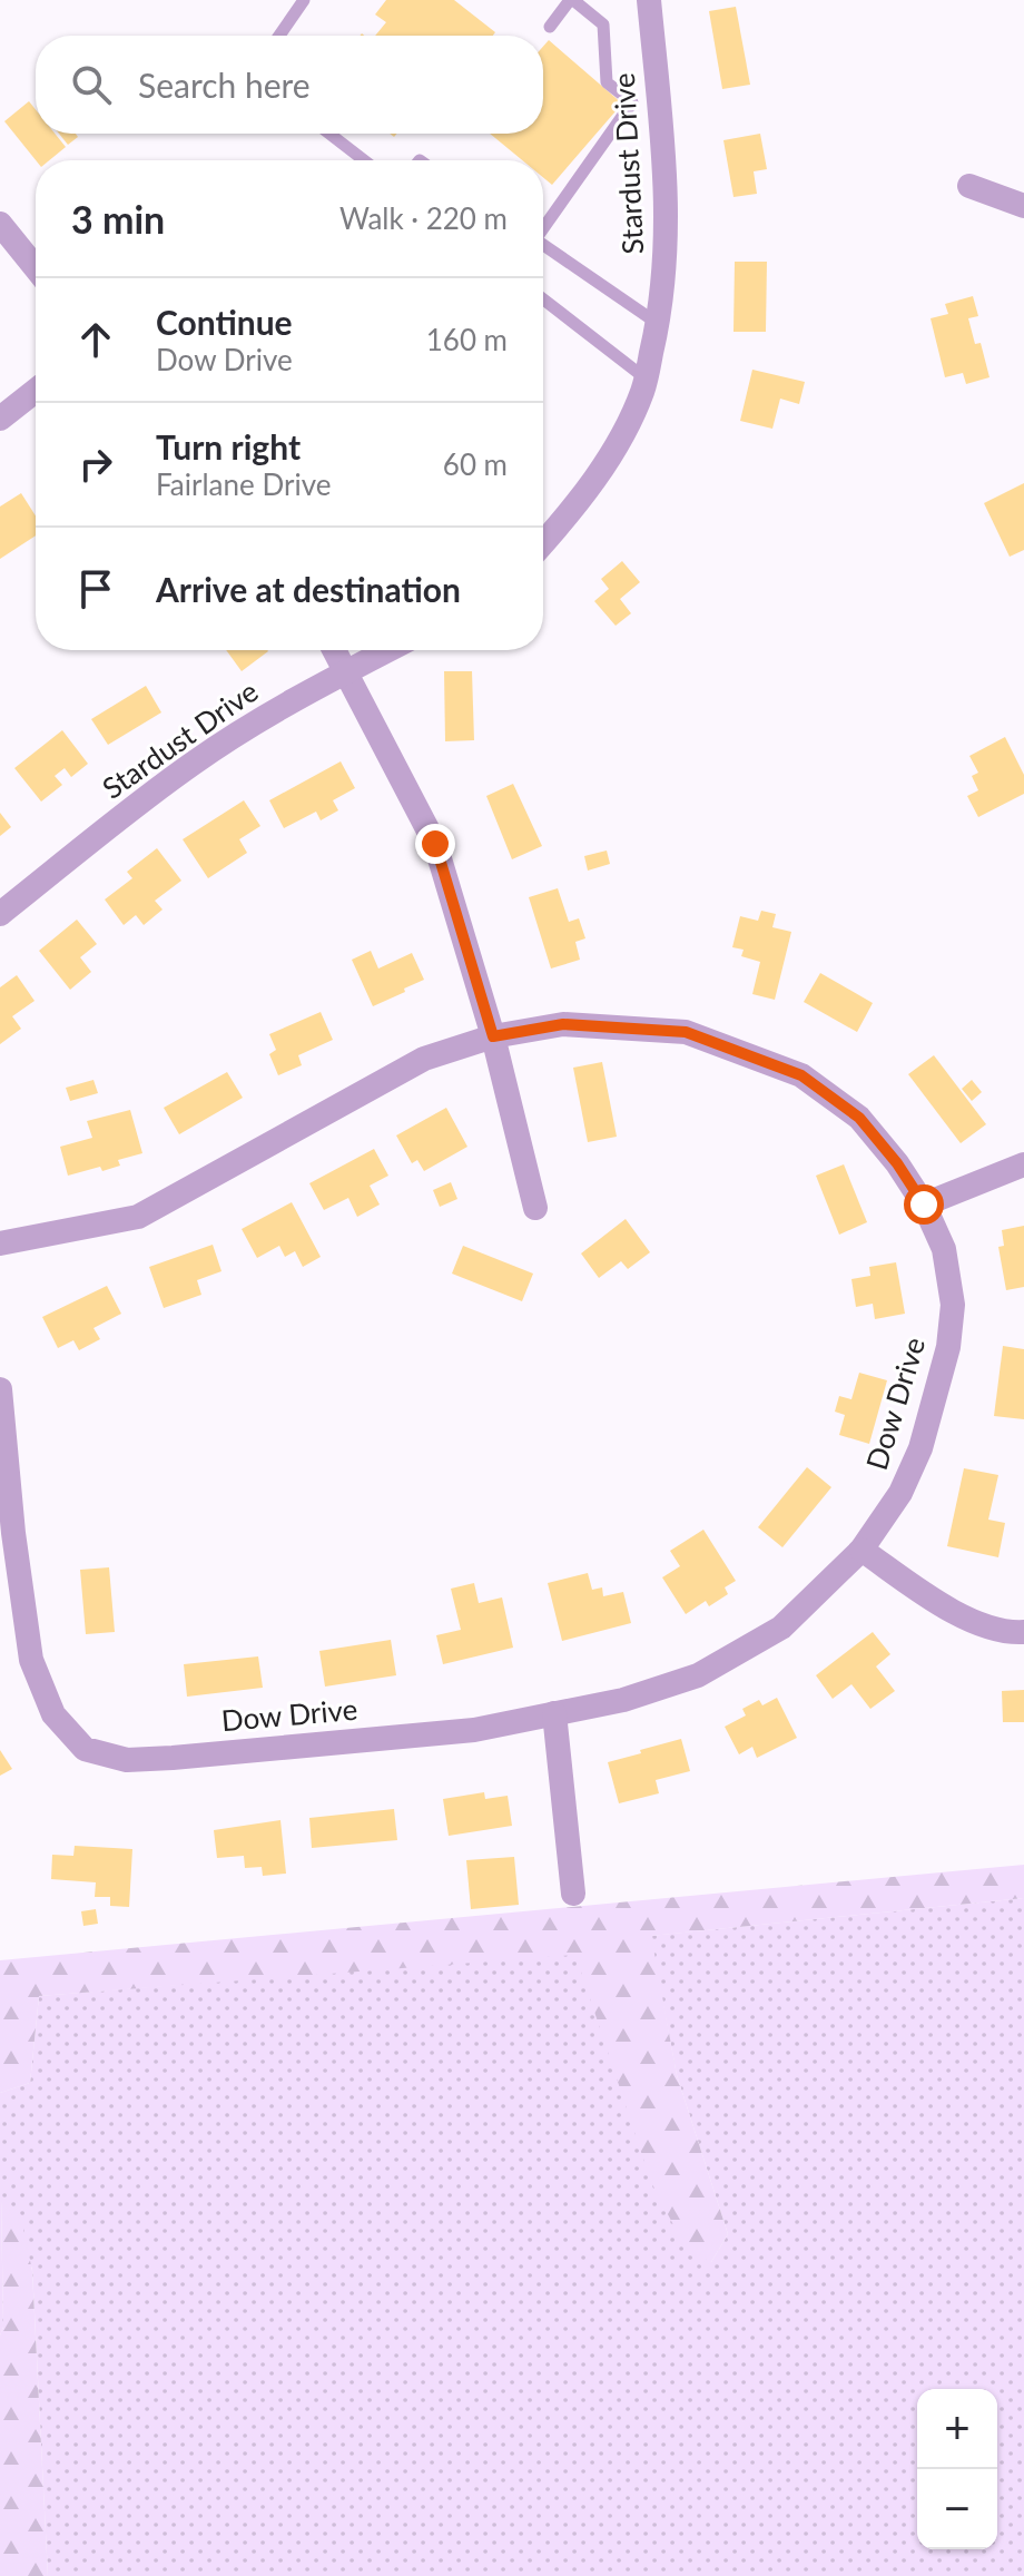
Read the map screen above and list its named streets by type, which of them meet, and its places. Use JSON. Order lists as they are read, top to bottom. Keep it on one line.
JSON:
{"streets":{"street":["Stardust Drive","Dow Drive"]},"page":{"search":"Search here","heading":["3 min","Walk · 220 m"],"list":[["Continue","Dow Drive","160 m"],["Turn right","Fairlane Drive","60 m"],"Arrive at destination"],"map_buttons":["+","−"]}}
